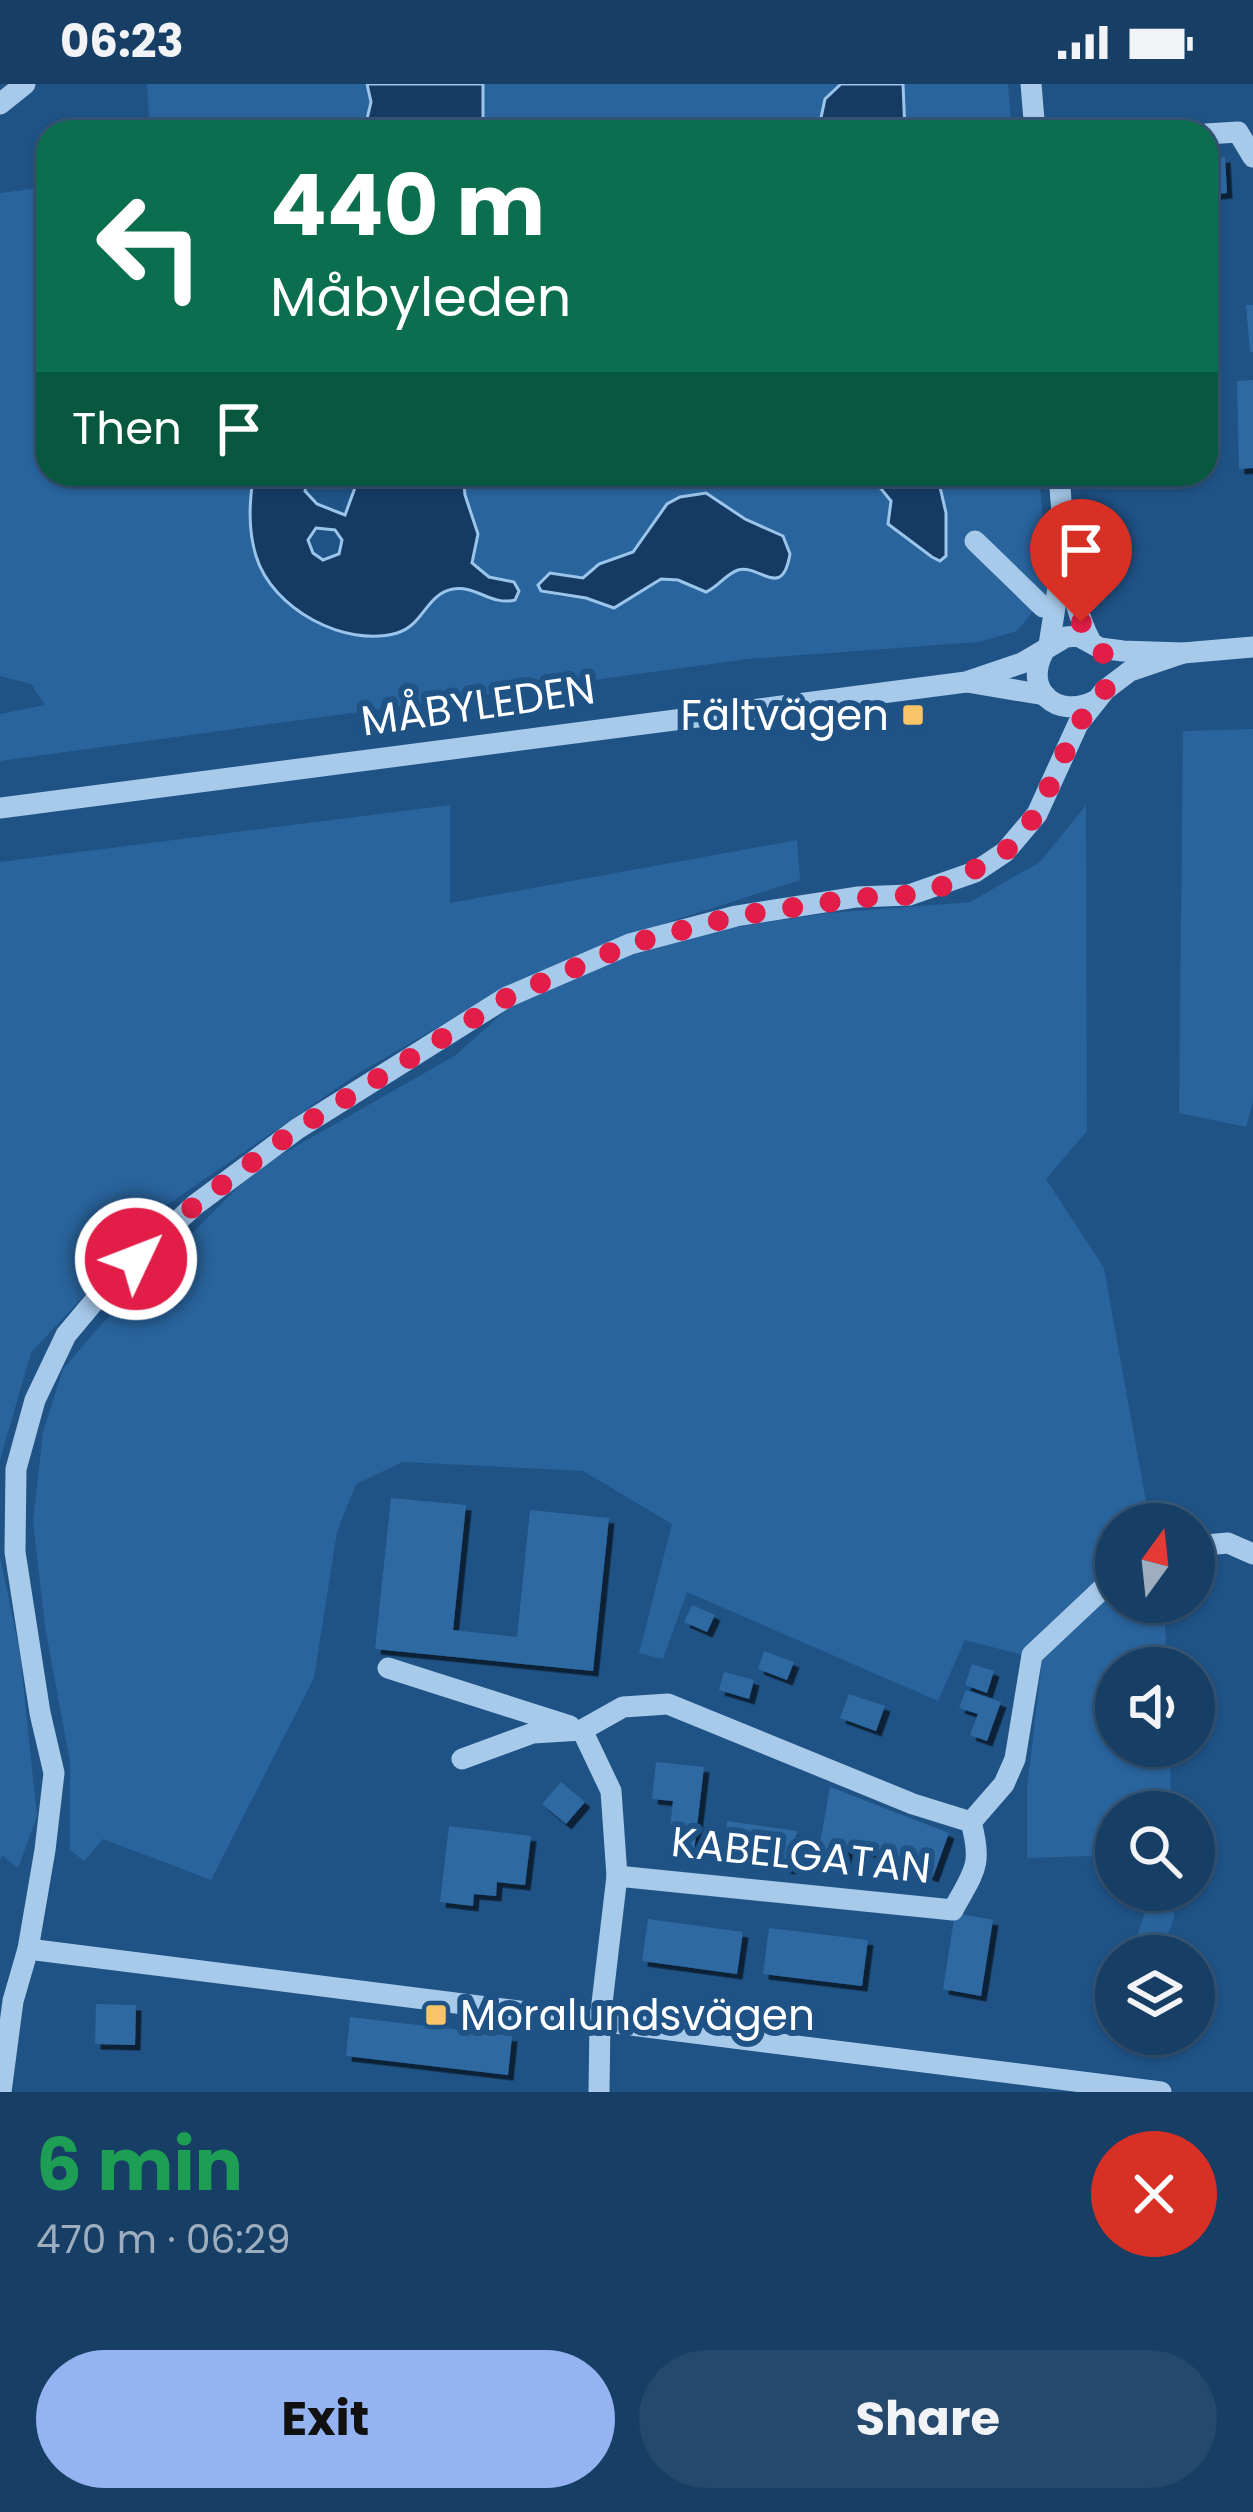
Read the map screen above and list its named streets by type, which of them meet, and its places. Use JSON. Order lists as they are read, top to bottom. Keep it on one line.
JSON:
{"streets":{"street":["MÅBYLEDEN","KABELGATAN"]},"places":{"transit":["Fältvägen","Moralundsvägen"]},"north":"top","page":{"status":"06:23","turn":["440 m","Måbyleden"],"then":"Then","heading":["6 min","470 m · 06:29"],"buttons":["Exit","Share"]}}
